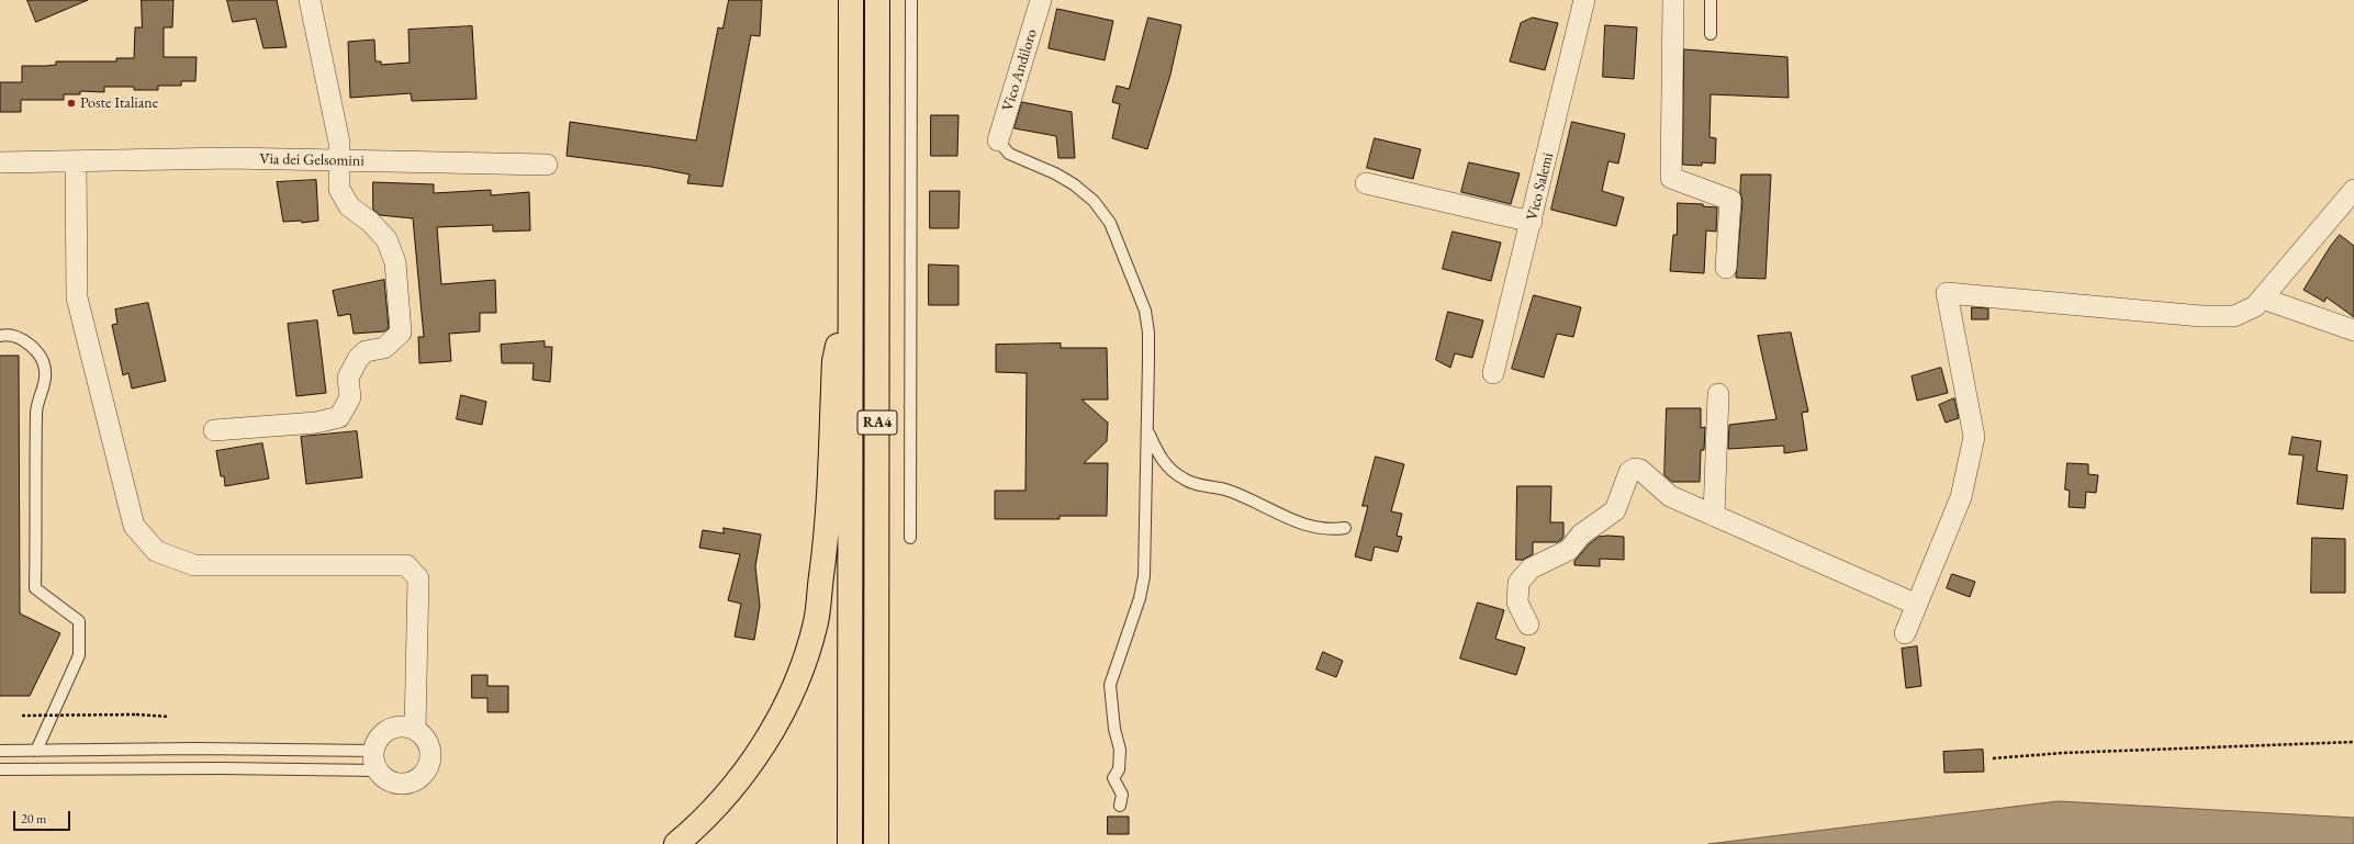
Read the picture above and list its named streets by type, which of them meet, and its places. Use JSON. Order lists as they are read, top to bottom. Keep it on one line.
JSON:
{"streets":{"highway":["RA4"],"street":["Vico Andiloro","Via dei Gelsomini","Vico Salemi"]},"places":["Poste Italiane"],"scale_bar":"20 m"}
